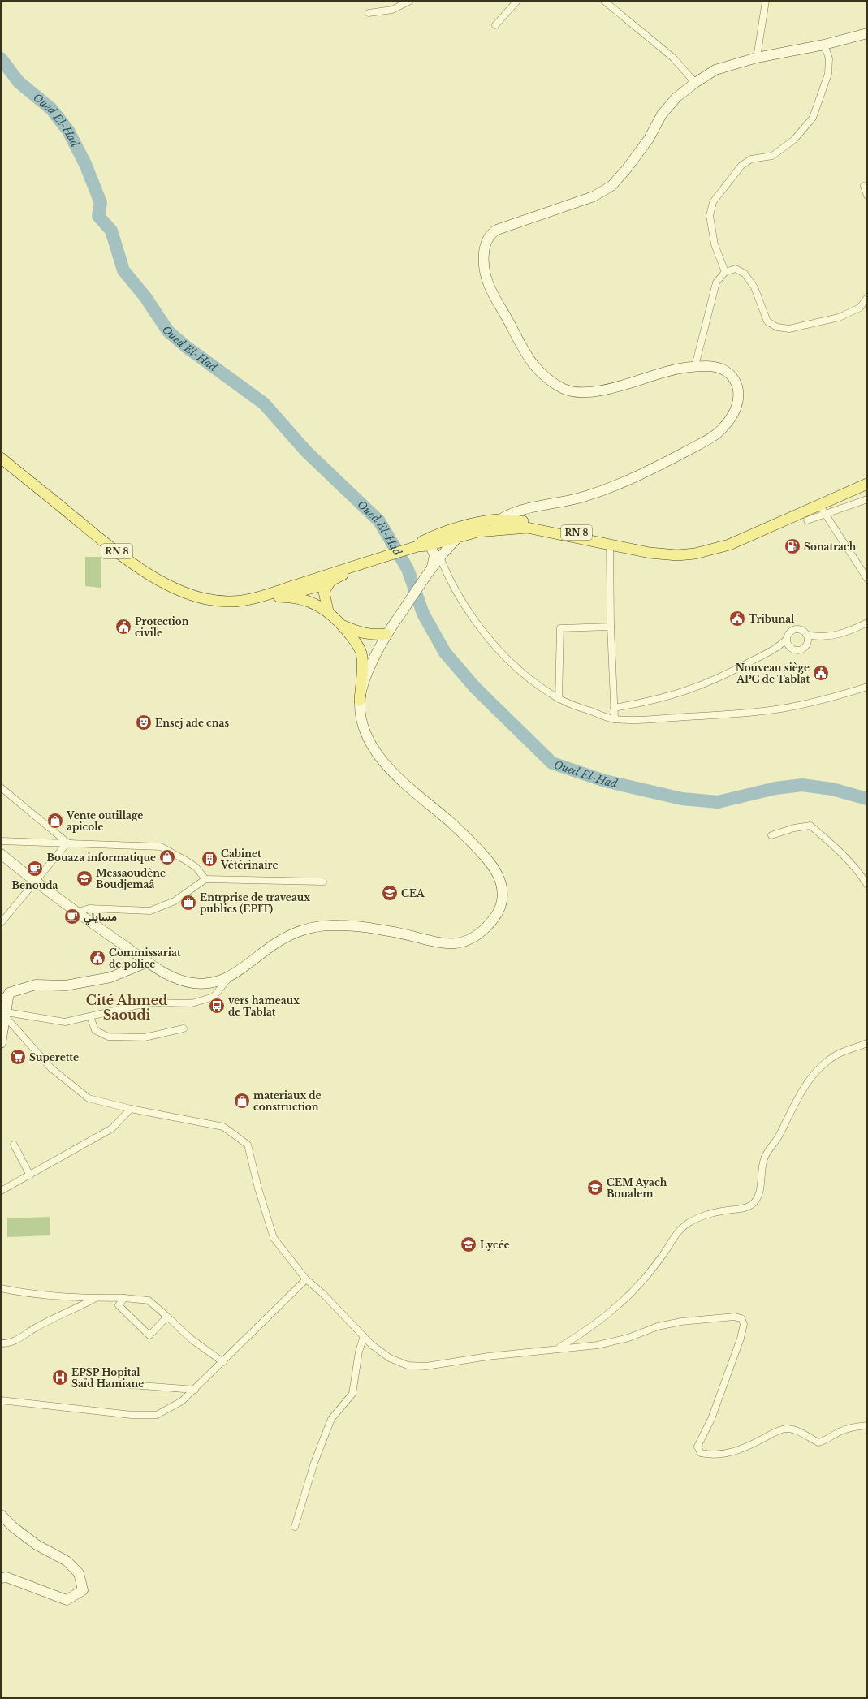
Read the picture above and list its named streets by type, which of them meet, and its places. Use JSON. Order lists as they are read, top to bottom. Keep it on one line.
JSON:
{"streets":{"main road":["RN 8"]},"districts":["Cité Ahmed Saoudi"],"water":["Oued El-Had"],"places":{"fuel station":["Sonatrach"],"public building":["Tribunal","Protection civile","Nouveau siège APC de Tablat","Commissariat de police"],"theatre":["Ensej ade cnas"],"shop":["Vente outillage apicole","Bouaza informatique","materiaux de construction"],"building":["Cabinet Vétérinaire"],"cafe":["Benouda","مسايلي"],"school or university":["Messaoudène Boudjemaâ","CEA","CEM Ayach Boualem","Lycée"],"office":["Entrprise de traveaux publics (EPIT)"],"bus stop":["vers hameaux de Tablat"],"supermarket":["Superette"],"hospital":["EPSP Hopital Saïd Hamiane"]}}
